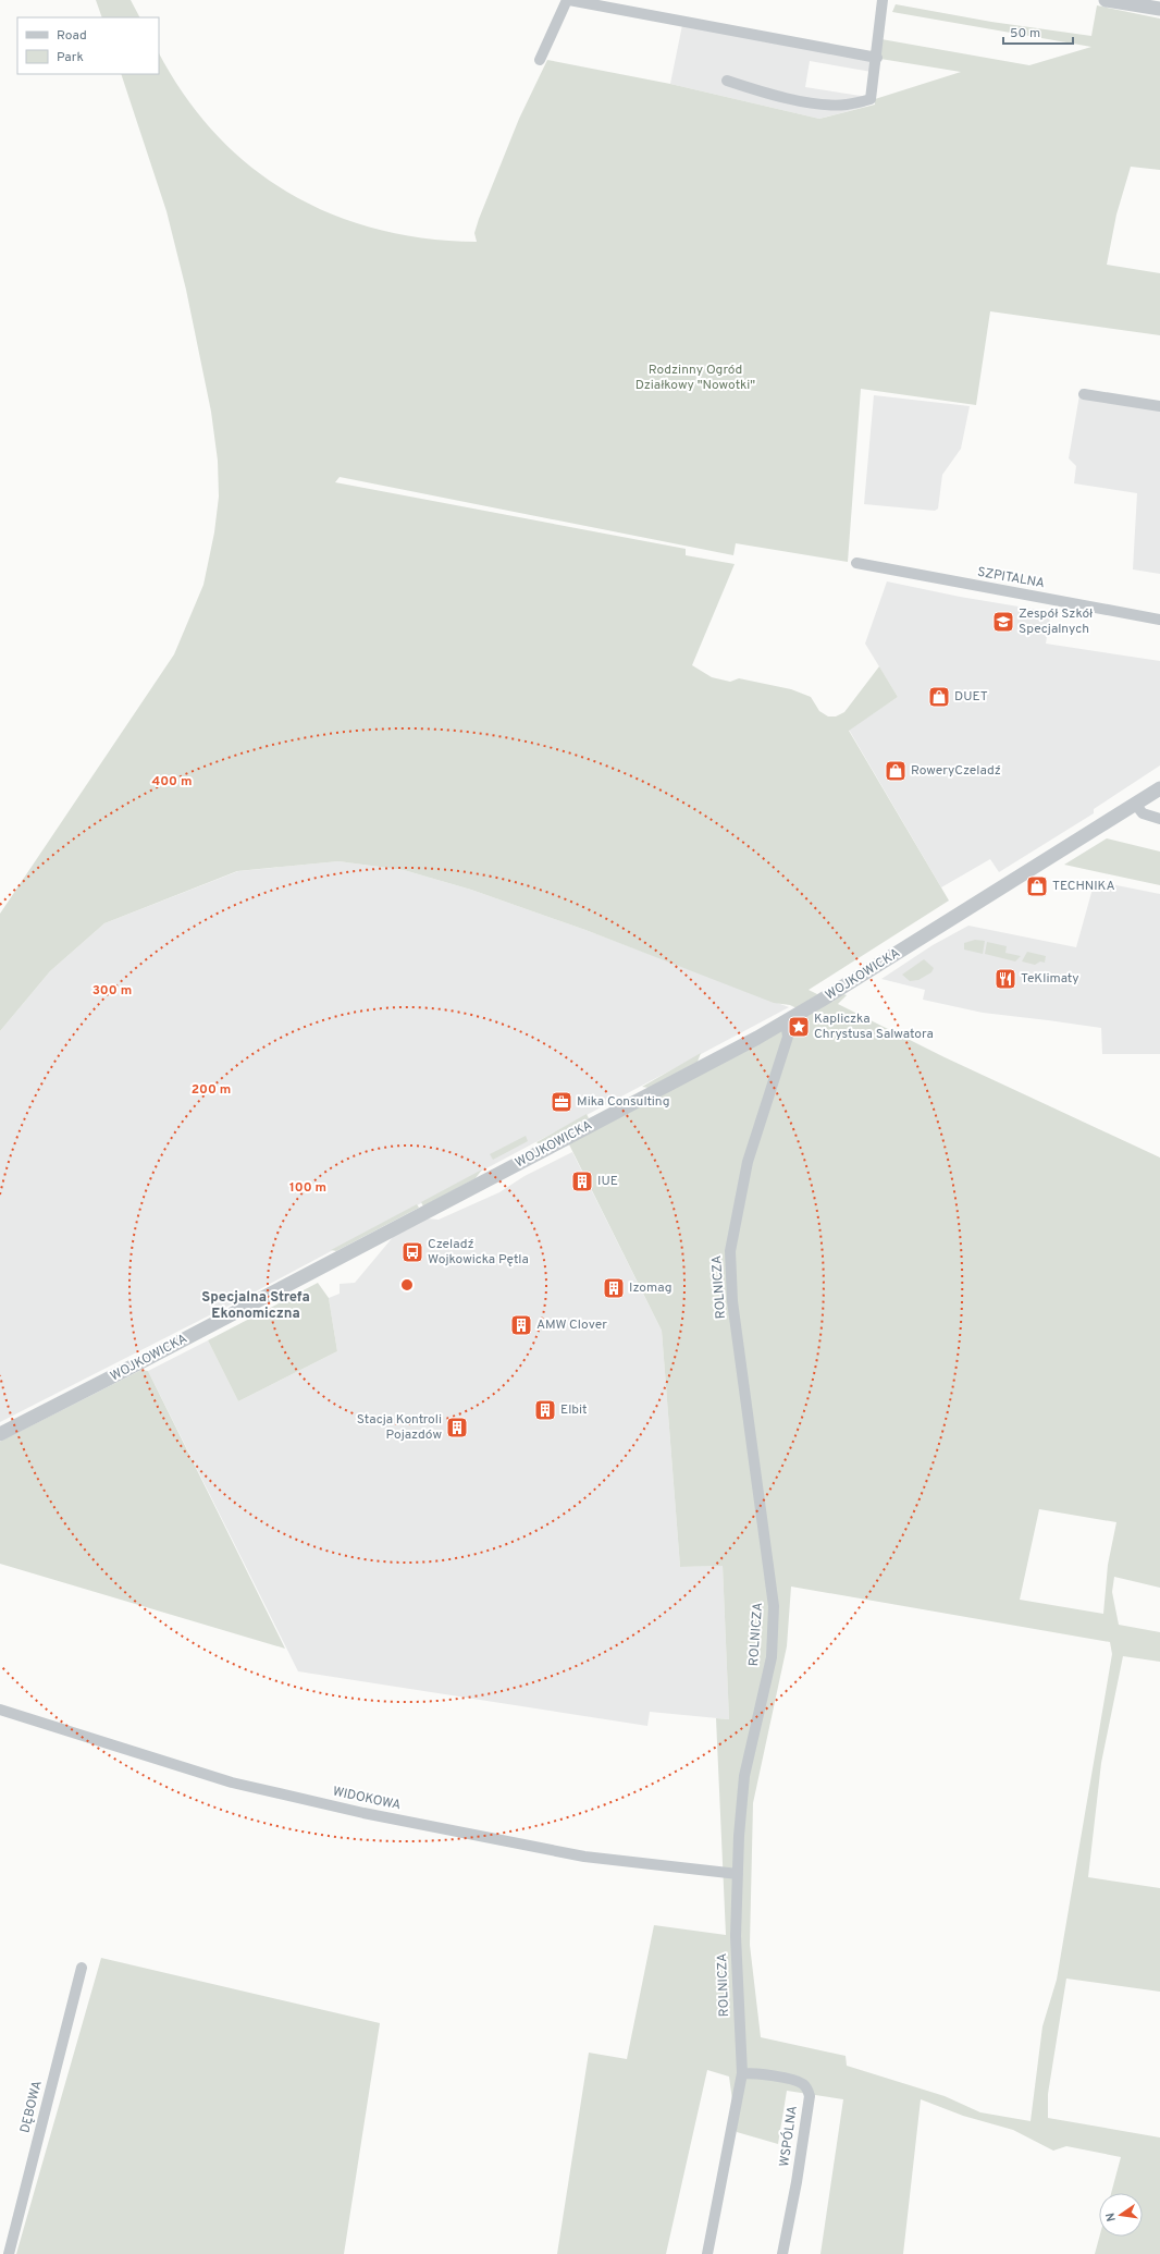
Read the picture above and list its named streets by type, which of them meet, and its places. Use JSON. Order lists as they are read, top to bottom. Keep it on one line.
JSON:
{"streets":{"street":["SZPITALNA","WOJKOWICKA","ROLNICZA","WIDOKOWA","DĘBOWA","WSPÓLNA"]},"crossings":[["WOJKOWICKA","ROLNICZA"],["ROLNICZA","WIDOKOWA"],["ROLNICZA","WSPÓLNA"]],"districts":["Specjalna Strefa Ekonomiczna"],"parks":["Rodzinny Ogród Działkowy \"Nowotki\""],"places":{"school or university":["Zespół Szkół Specjalnych"],"shop":["DUET","RoweryCzeladź","TECHNIKA"],"restaurant":["TeKlimaty"],"place":["Kapliczka Chrystusa Salwatora"],"office":["Mika Consulting"],"building":["IUE","Izomag","AMW Clover","Elbit","Stacja Kontroli Pojazdów"],"bus stop":["Czeladź Wojkowicka Pętla"]},"legend":["Road","Park"],"scale_bar":"50 m","north":"left","rings":["400 m","300 m","200 m","100 m"]}
